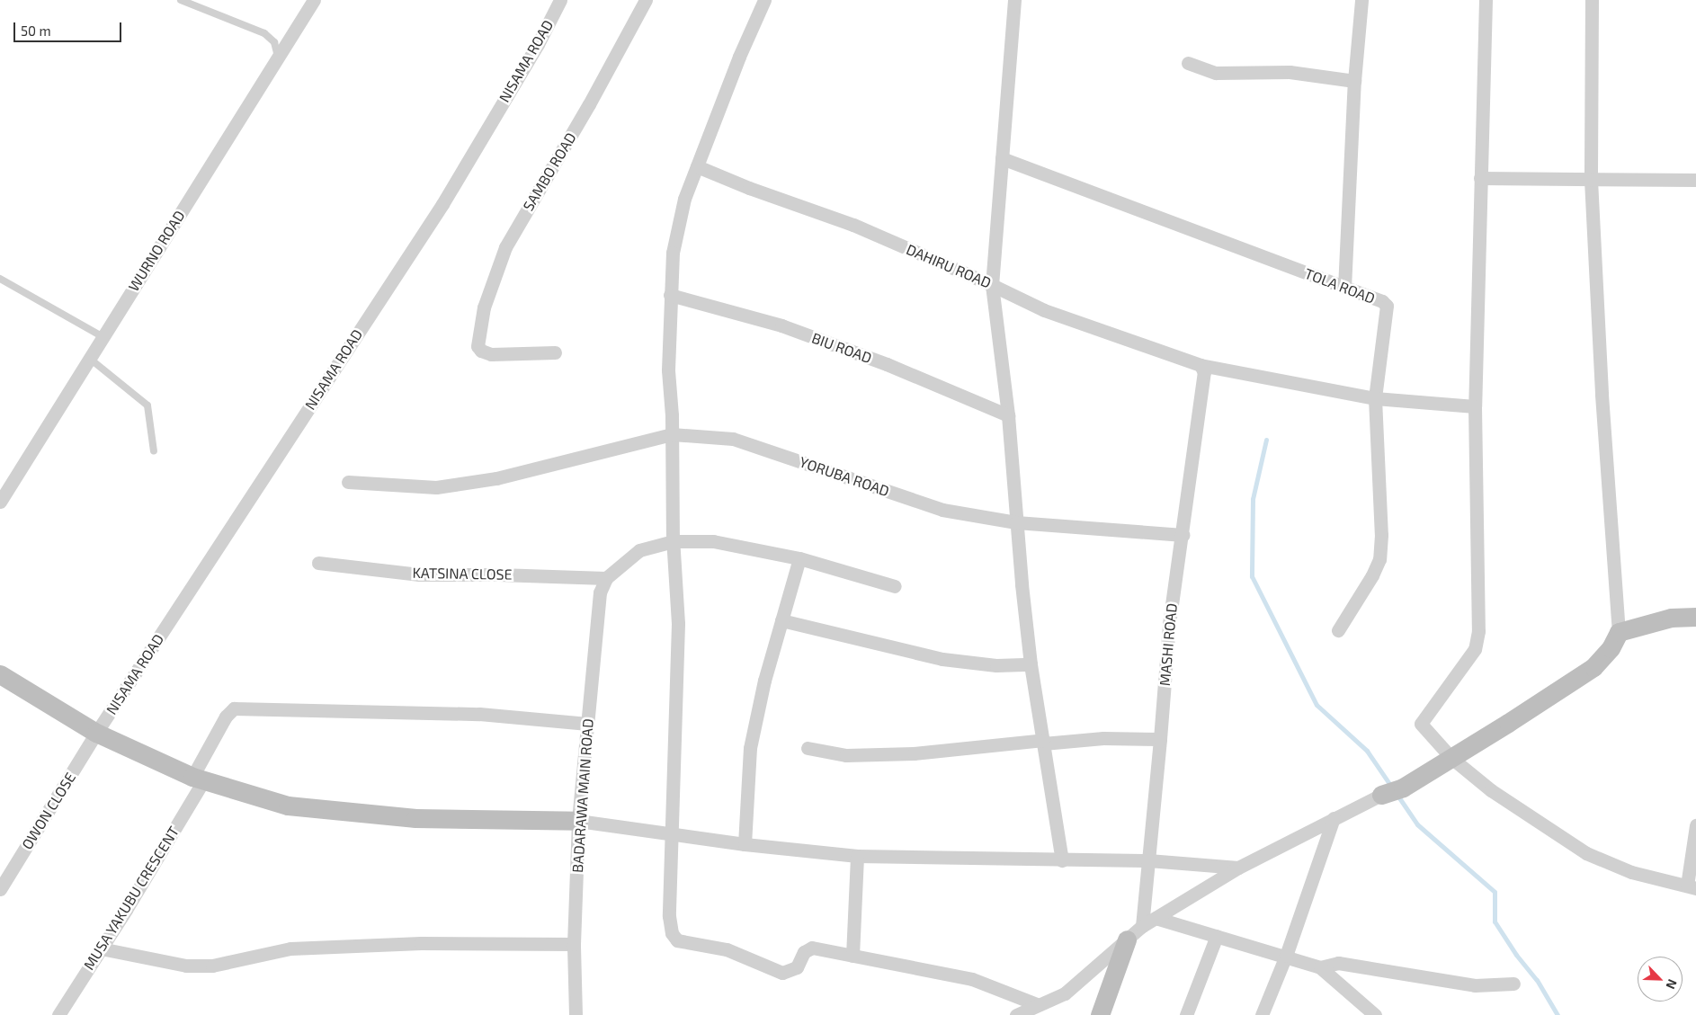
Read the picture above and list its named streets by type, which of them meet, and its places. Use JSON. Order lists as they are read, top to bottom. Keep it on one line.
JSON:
{"streets":{"street":["NISAMA ROAD","SAMBO ROAD","WURNO ROAD","DAHIRU ROAD","TOLA ROAD","BIU ROAD","YORUBA ROAD","KATSINA CLOSE","MASHI ROAD","BADARAWA MAIN ROAD","OWON CLOSE","MUSA YAKUBU CRESCENT"]},"crossings":[["NISAMA ROAD","OWON CLOSE"],["DAHIRU ROAD","TOLA ROAD"],["DAHIRU ROAD","MASHI ROAD"],["YORUBA ROAD","MASHI ROAD"],["KATSINA CLOSE","BADARAWA MAIN ROAD"],["BADARAWA MAIN ROAD","MUSA YAKUBU CRESCENT"]],"scale_bar":"50 m","north":"bottom right"}
